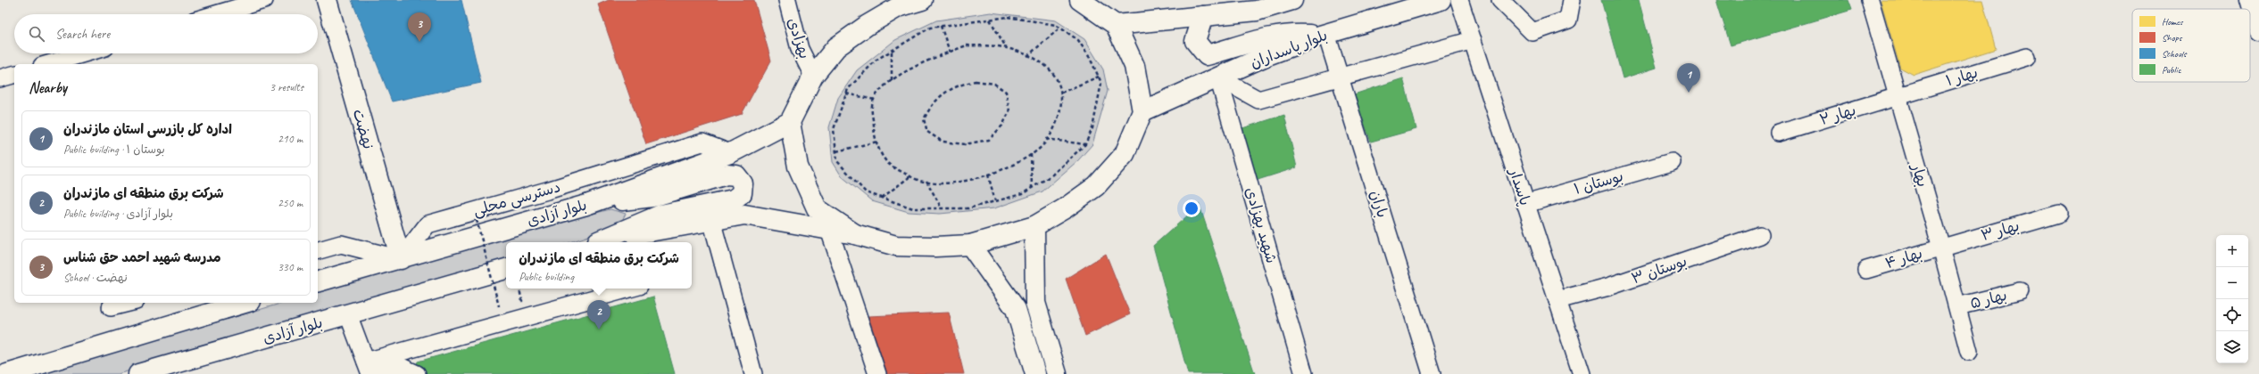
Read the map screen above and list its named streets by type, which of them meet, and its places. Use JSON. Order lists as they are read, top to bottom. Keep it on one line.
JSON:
{"streets":{"main road":["بلوار پاسداران","نهضت","بلوار آزادی"],"street":["بهزادی","بهار ۱","بهار ۲","بهار","بوستان ۱","پاسدار","دسترسی محلی","باران","شهید بهزادی","بهار ۳","بهار ۴","بوستان ۳","بهار ۵"]},"crossings":[["بلوار پاسداران","باران"],["بلوار پاسداران","شهید بهزادی"],["بهار ۱","بهار ۲"],["بهار ۱","بهار"],["بهار ۲","بهار"],["نهضت","دسترسی محلی"],["نهضت","بلوار آزادی"],["بهار","بهار ۳"],["بهار","بهار ۴"],["بهار","بهار ۵"],["بوستان ۱","پاسدار"],["پاسدار","بوستان ۳"],["دسترسی محلی","بلوار آزادی"],["بهار ۳","بهار ۴"]],"legend":["Homes","Shops","Schools","Public"],"page":{"pins":["3","1","2"],"search":"Search here","heading":["Nearby","3 results"],"list":[{"mark":"1","name":"اداره کل بازرسی استان مازندران","note":"Public building · بوستان ۱","value":"210 m"},{"mark":"2","name":"شرکت برق منطقه ای مازندران","note":"Public building · بلوار آزادی","value":"250 m"},{"mark":"3","name":"مدرسه شهید احمد حق شناس","note":"School · نهضت","value":"330 m"}],"map_buttons":["+","−"],"popup":["شرکت برق منطقه ای مازندران","Public building"]}}
